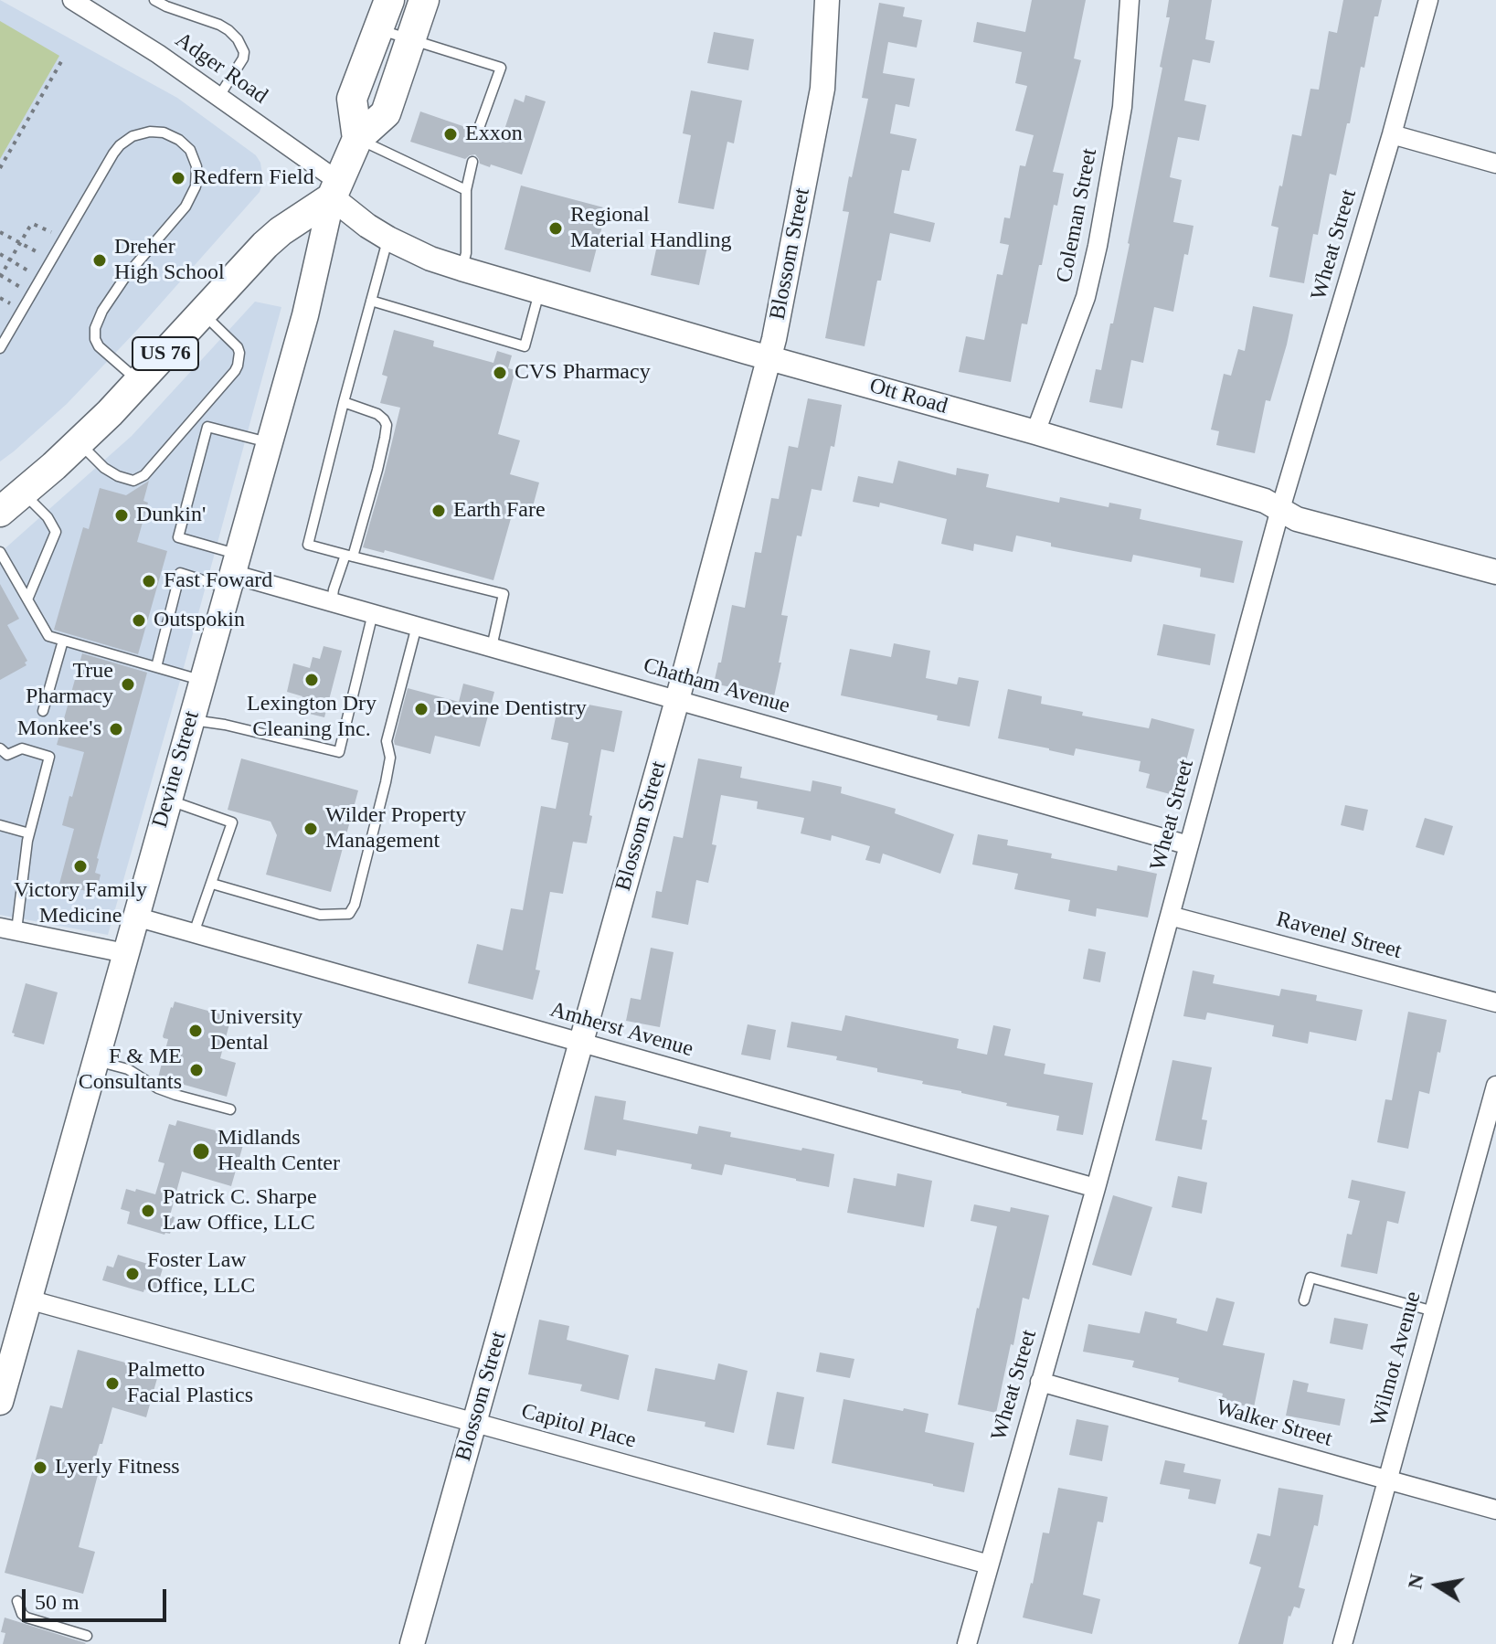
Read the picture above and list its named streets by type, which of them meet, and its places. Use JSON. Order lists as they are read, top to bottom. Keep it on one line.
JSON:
{"streets":{"main road":["US 76","Devine Street"],"street":["Adger Road","Coleman Street","Wheat Street","Blossom Street","Ott Road","Chatham Avenue","Ravenel Street","Amherst Avenue","Wilmot Avenue","Walker Street","Capitol Place"]},"crossings":[["Adger Road","US 76"],["Adger Road","Ott Road"],["Adger Road","Devine Street"],["Coleman Street","Ott Road"],["Wheat Street","Ott Road"],["Wheat Street","Chatham Avenue"],["Wheat Street","Ravenel Street"],["Wheat Street","Amherst Avenue"],["Wheat Street","Walker Street"],["Wheat Street","Capitol Place"],["Blossom Street","Ott Road"],["Blossom Street","Chatham Avenue"],["Blossom Street","Amherst Avenue"],["Blossom Street","Capitol Place"],["US 76","Ott Road"],["US 76","Devine Street"],["Ott Road","Devine Street"],["Chatham Avenue","Devine Street"],["Devine Street","Amherst Avenue"],["Devine Street","Capitol Place"],["Wilmot Avenue","Walker Street"]],"places":["Exxon","Redfern Field","Regional Material Handling","Dreher High School","CVS Pharmacy","Earth Fare","Dunkin'","Fast Foward","Outspokin","Lexington Dry Cleaning Inc.","True Pharmacy","Devine Dentistry","Monkee's","Wilder Property Management","Victory Family Medicine","University Dental","F & ME Consultants","Midlands Health Center","Patrick C. Sharpe Law Office, LLC","Foster Law Office, LLC","Palmetto Facial Plastics","Lyerly Fitness"],"scale_bar":"50 m","north":"left"}
